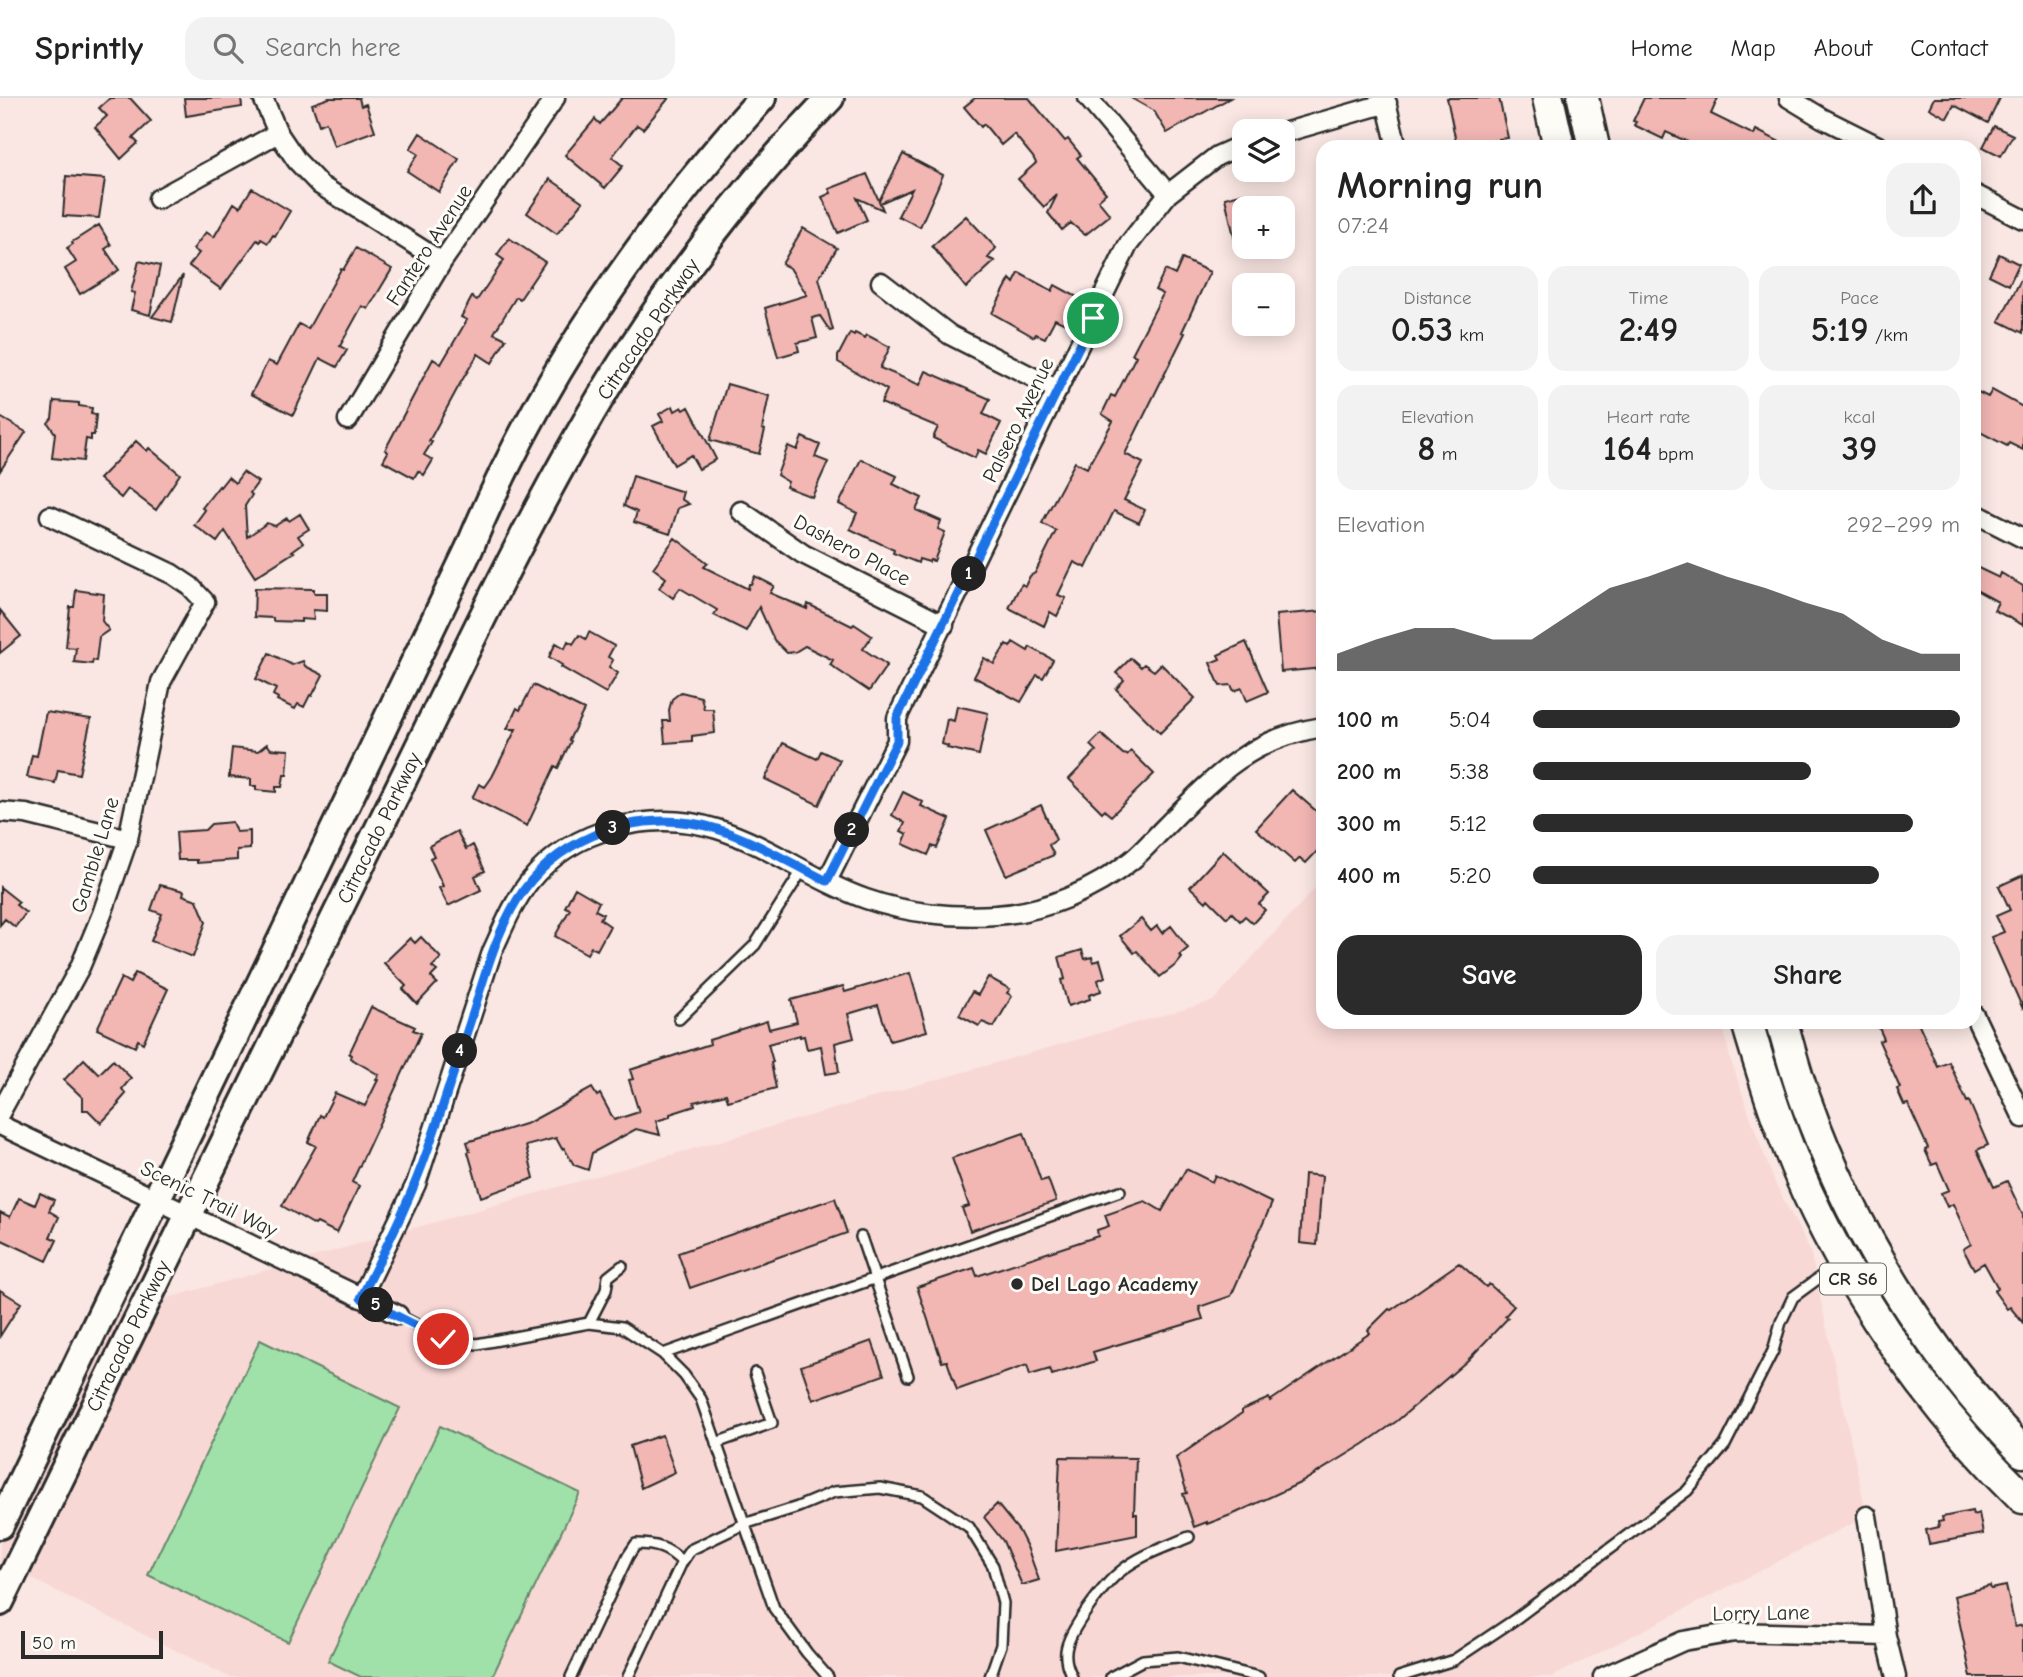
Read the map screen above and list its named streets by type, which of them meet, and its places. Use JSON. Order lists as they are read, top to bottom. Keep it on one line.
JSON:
{"streets":{"main road":["CR S6"],"street":["Fantero Avenue","Citracado Parkway","Palsero Avenue","Dashero Place","Gamble Lane","Scenic Trail Way","Lorry Lane"]},"crossings":[["Citracado Parkway","Scenic Trail Way"],["Palsero Avenue","Dashero Place"]],"places":["Del Lago Academy"],"scale_bar":"50 m","page":{"header":"Sprintly","search":"Search here","nav":["Home","Map","About","Contact"],"map_buttons":["+","−"],"heading":["Morning run","07:24"],"stats":[["Distance","0.53 km"],["Time","2:49"],["Pace","5:19 /km"],["Elevation","8 m"],["Heart rate","164 bpm"],["kcal","39"]],"chart":["Elevation","292–299 m"],"pins":["1","3","2","4","5"],"list":[{"name":"100 m","note":"5:04"},{"name":"200 m","note":"5:38"},{"name":"300 m","note":"5:12"},{"name":"400 m","note":"5:20"}],"buttons":["Save","Share"],"scale":"50 m"}}
